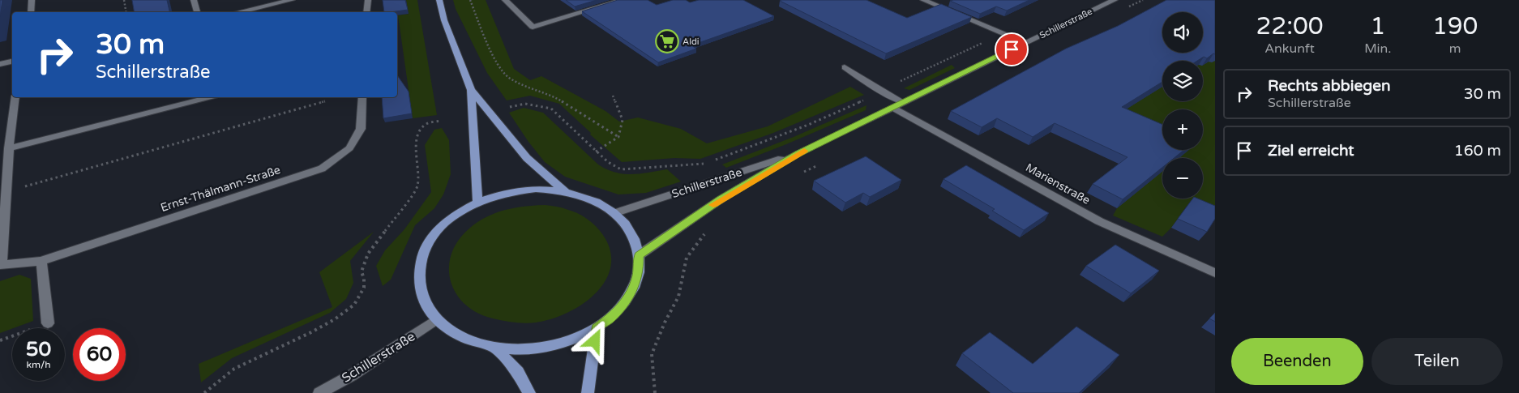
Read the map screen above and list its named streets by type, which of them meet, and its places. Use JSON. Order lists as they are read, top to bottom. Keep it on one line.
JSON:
{"streets":{"street":["Schillerstraße","Marienstraße","Ernst-Thälmann-Straße"]},"crossings":[["Schillerstraße","Marienstraße"]],"places":{"supermarket":["Aldi"]},"page":{"eta":["22:00","Ankunft","1","Min.","190","m"],"map_buttons":["+","−"],"turn":["30 m","Schillerstraße"],"list":[{"name":"Rechts abbiegen","note":"Schillerstraße","value":"30 m"},{"name":"Ziel erreicht","value":"160 m"}],"speed":"50 km/h","limit":"60","buttons":["Beenden","Teilen"]}}
